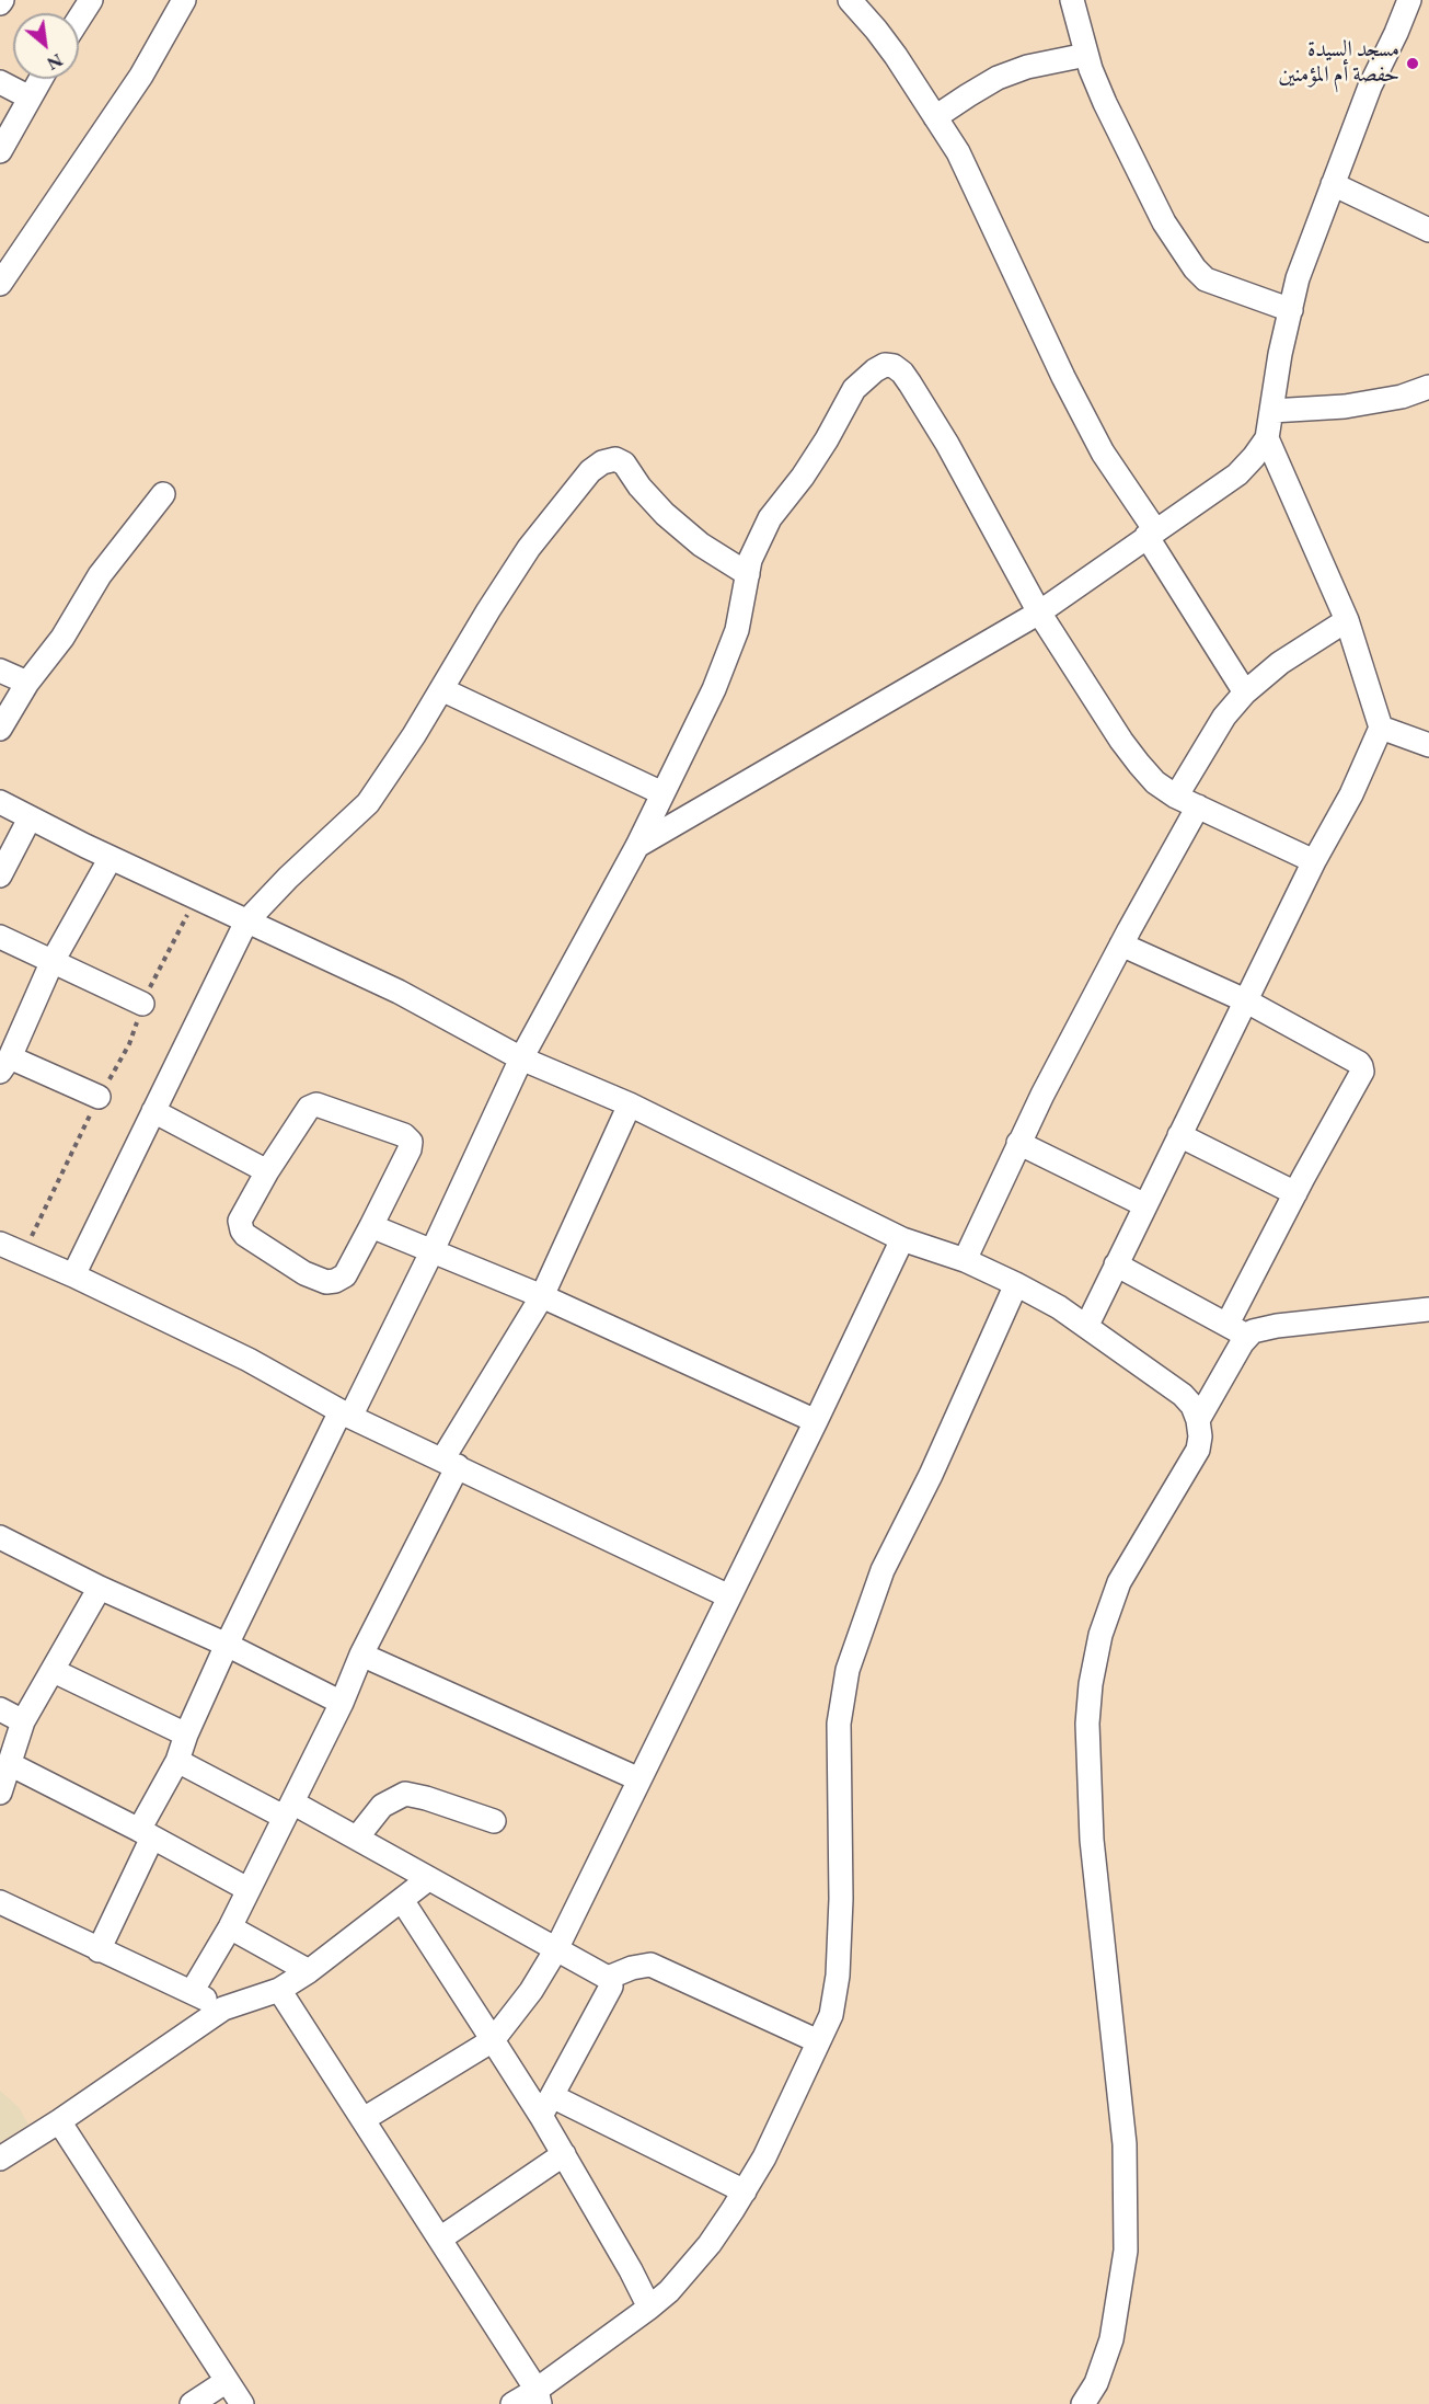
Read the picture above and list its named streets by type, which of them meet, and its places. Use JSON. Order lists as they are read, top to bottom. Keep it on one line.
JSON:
{"places":["مسجد السيدة حفصة أم المؤمنين"],"north":"bottom right"}
